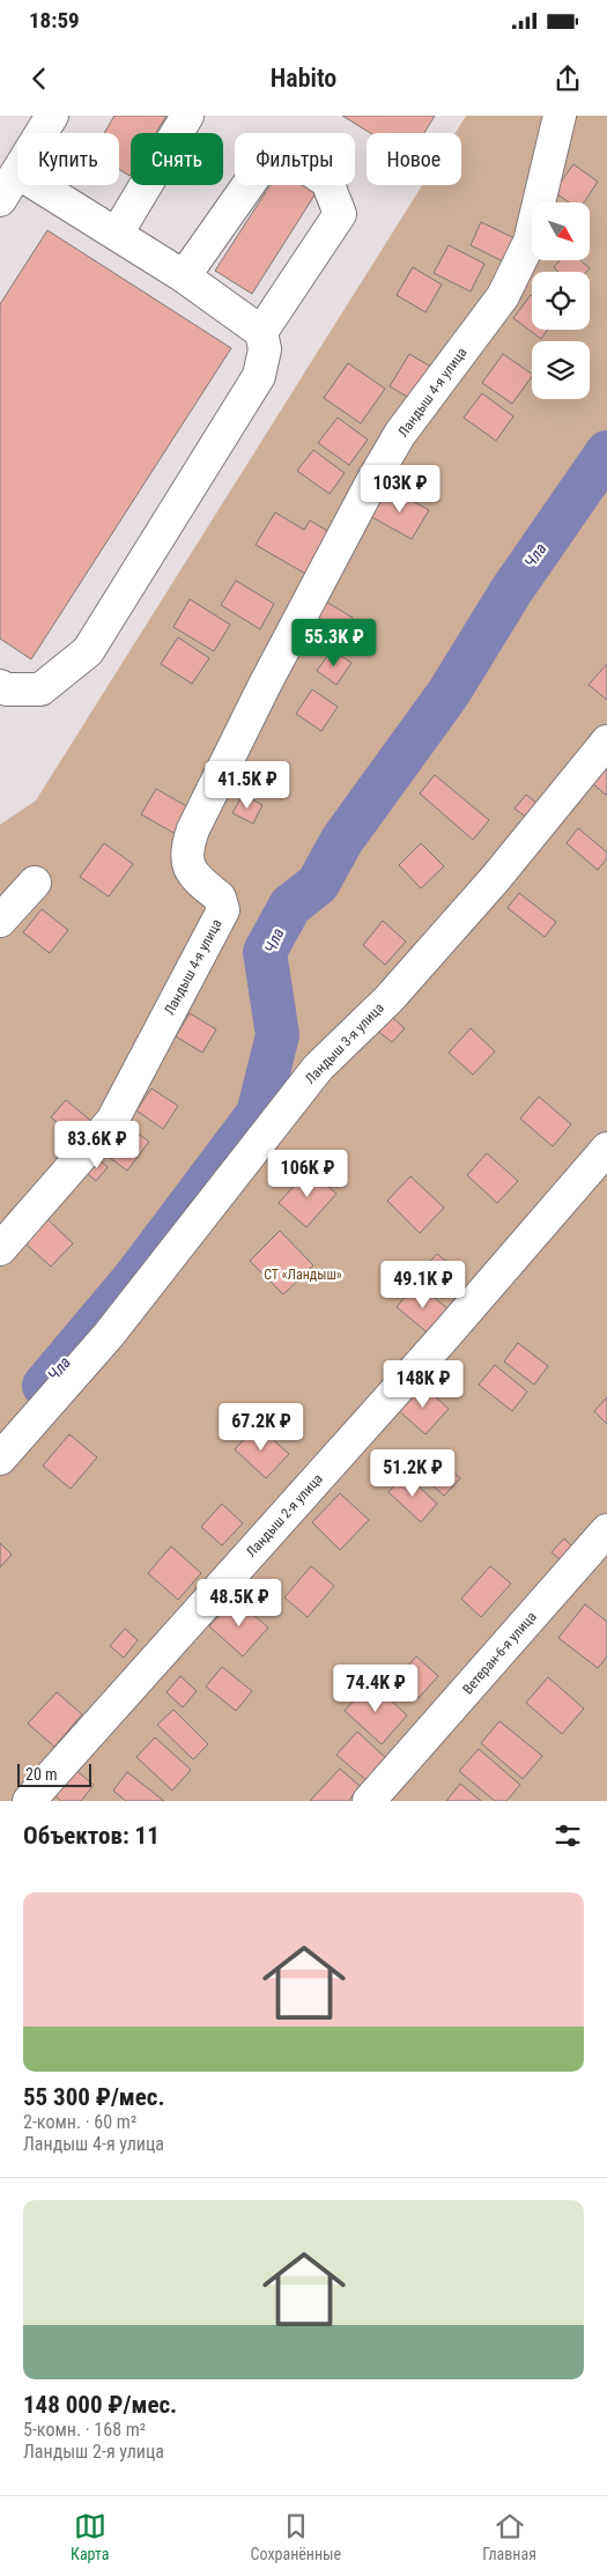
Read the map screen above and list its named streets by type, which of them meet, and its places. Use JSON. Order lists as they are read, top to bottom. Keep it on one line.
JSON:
{"streets":{"street":["Ландыш 4-я улица","Ландыш 3-я улица","Ландыш 2-я улица","Ветеран-6-я улица"]},"water":["Чла"],"parks":["СТ «Ландыш»"],"scale_bar":"20 m","north":"bottom right","page":{"status":"18:59","header":"Habito","chip":["Купить","Снять","Фильтры","Новое"],"price":["103K ₽","55.3K ₽","41.5K ₽","83.6K ₽","106K ₽","49.1K ₽","148K ₽","67.2K ₽","51.2K ₽","48.5K ₽","74.4K ₽"],"scale":"20 m","heading":"Объектов: 11","list":[{"name":"55 300 ₽/мес.","note":"2-комн. · 60 m² · Ландыш 4-я улица"},{"name":"148 000 ₽/мес.","note":"5-комн. · 168 m² · Ландыш 2-я улица"}],"tabs":["Карта","Сохранённые","Главная"]}}
